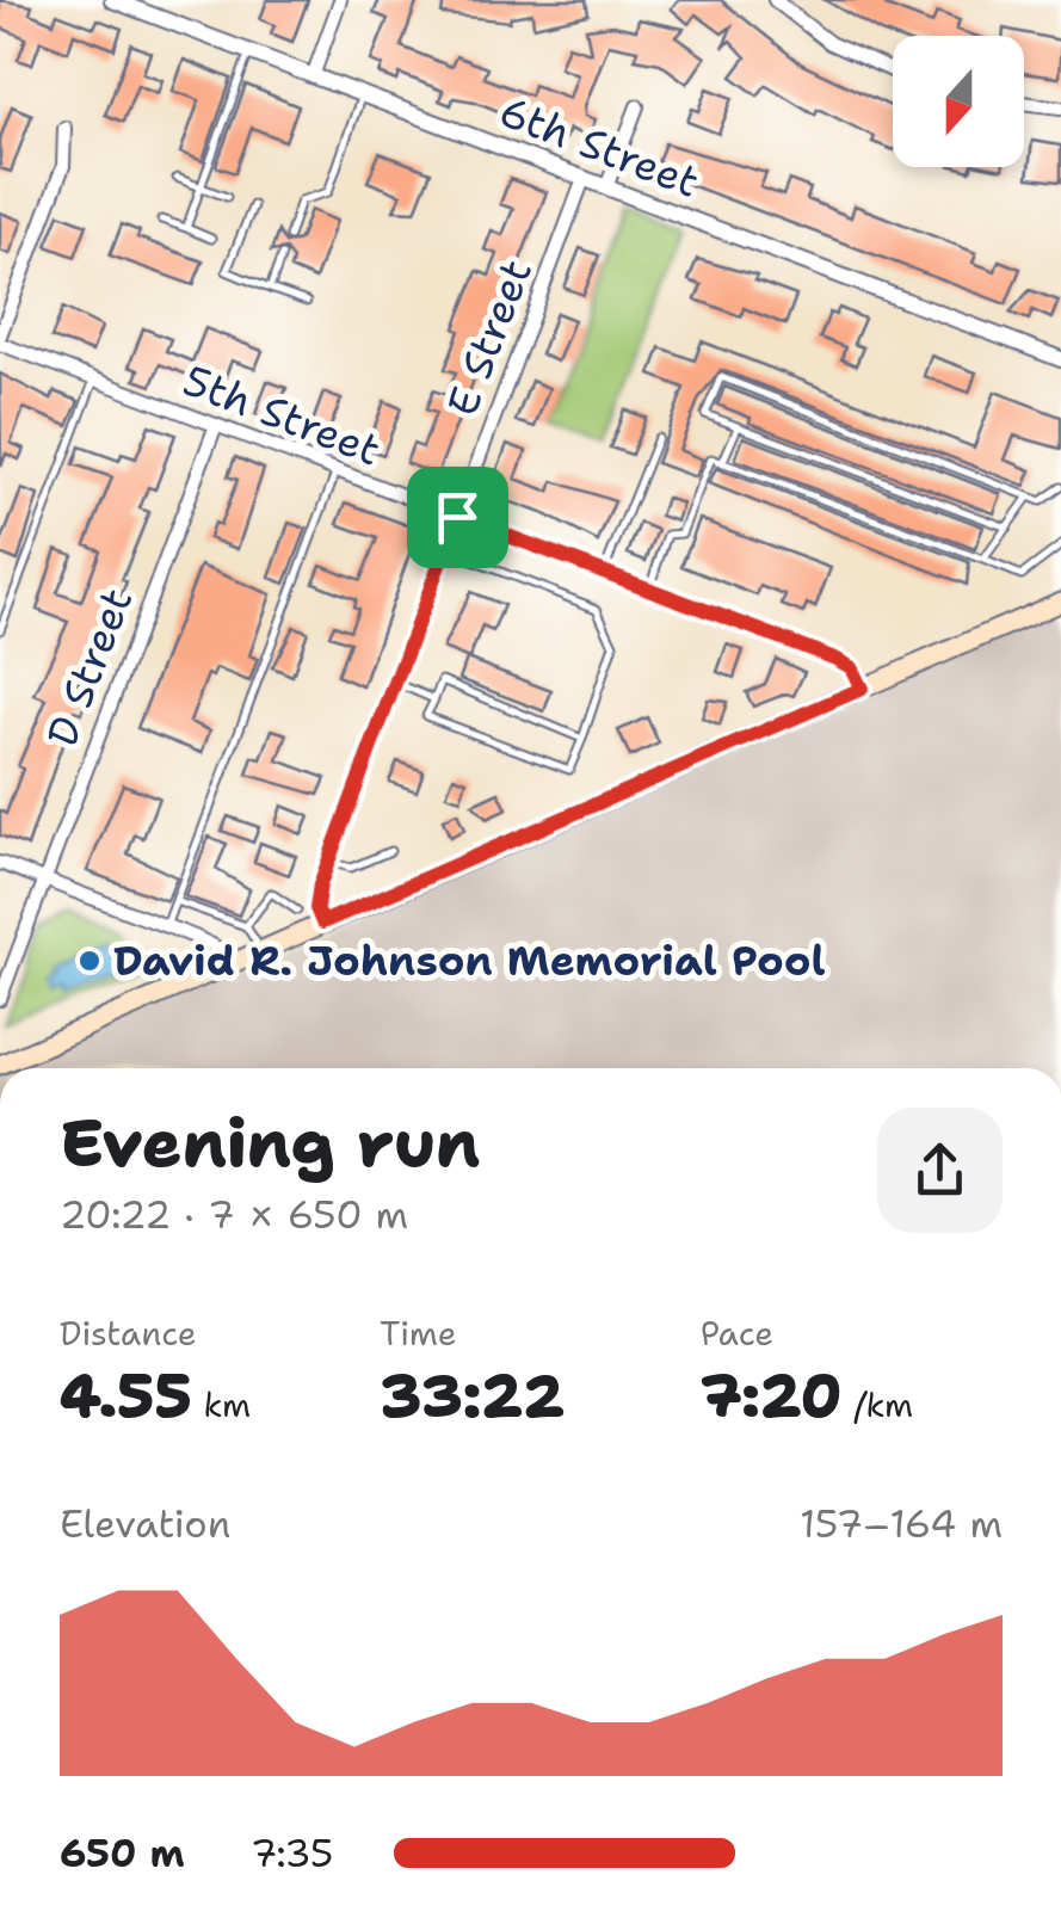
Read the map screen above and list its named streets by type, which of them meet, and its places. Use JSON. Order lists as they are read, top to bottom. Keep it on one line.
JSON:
{"streets":{"street":["6th Street","E Street","5th Street","D Street"]},"crossings":[["6th Street","E Street"],["E Street","5th Street"],["5th Street","D Street"]],"places":["David R. Johnson Memorial Pool"],"north":"bottom","page":{"heading":["Evening run","20:22 · 7 × 650 m"],"stats":[["Distance","4.55 km"],["Time","33:22"],["Pace","7:20 /km"]],"chart":["Elevation","157–164 m"],"list":[{"name":"650 m","note":"7:35"}]}}
